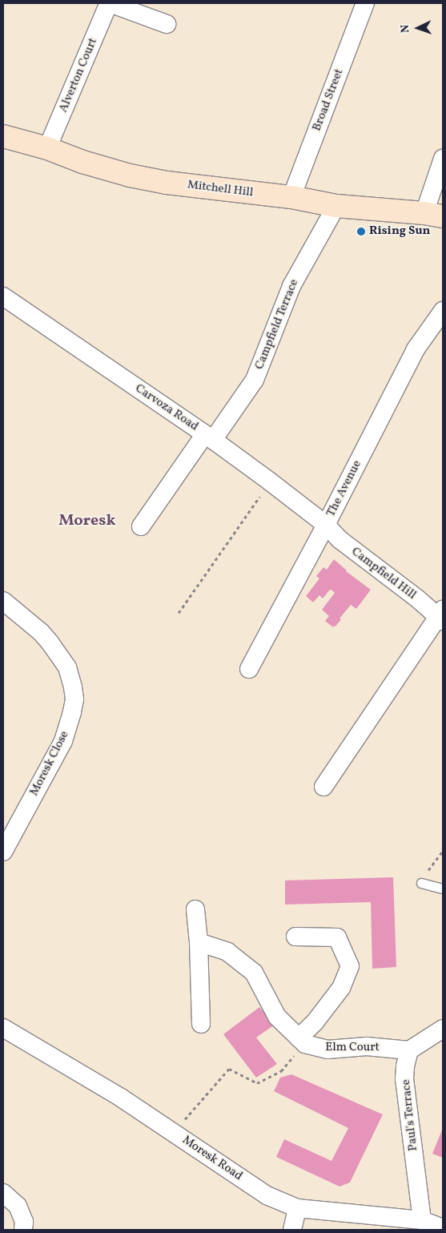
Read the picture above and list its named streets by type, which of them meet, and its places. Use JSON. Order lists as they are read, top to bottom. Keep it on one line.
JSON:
{"streets":{"street":["Alverton Court","Broad Street","Mitchell Hill","Campfield Terrace","Carvoza Road","The Avenue","Campfield Hill","Moresk Close","Elm Court","Paul's Terrace","Moresk Road"]},"crossings":[["Alverton Court","Mitchell Hill"],["Broad Street","Mitchell Hill"],["Mitchell Hill","Campfield Terrace"],["Campfield Terrace","Carvoza Road"],["Carvoza Road","The Avenue"],["Carvoza Road","Campfield Hill"],["The Avenue","Campfield Hill"],["Elm Court","Paul's Terrace"],["Paul's Terrace","Moresk Road"]],"districts":["Moresk"],"places":["Rising Sun"],"north":"left"}
